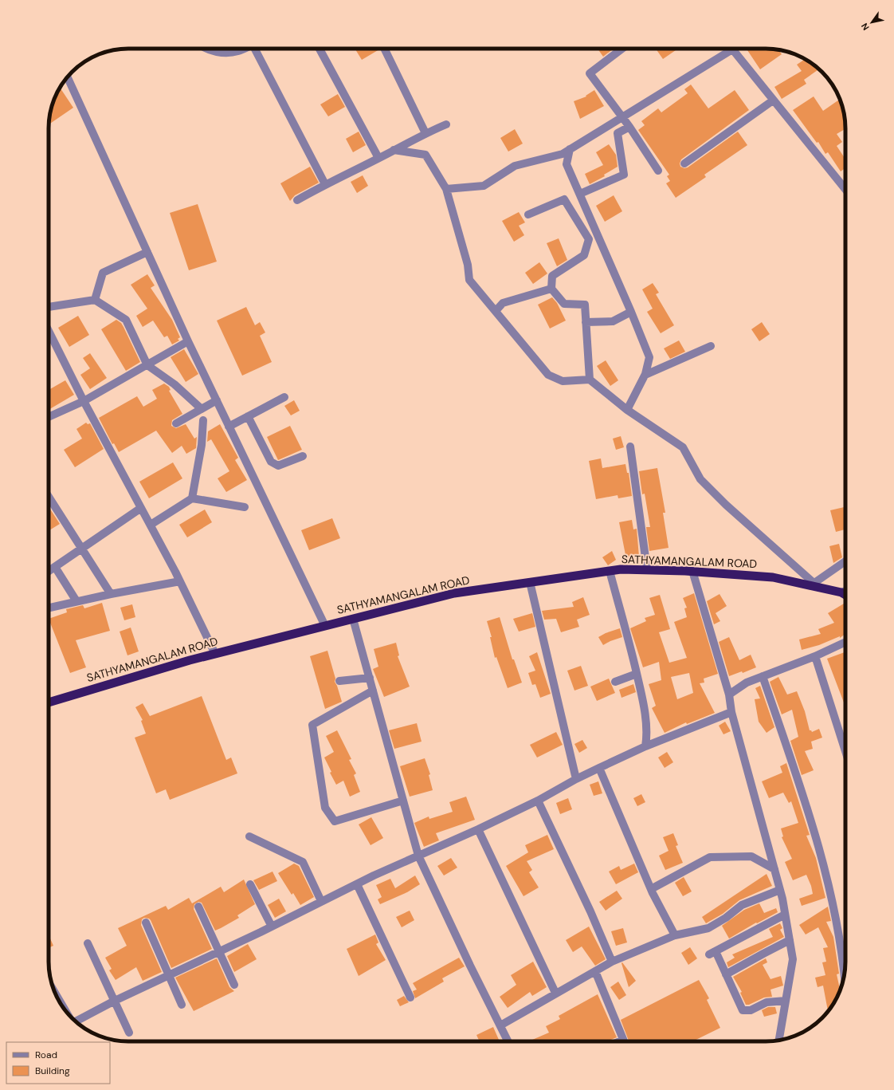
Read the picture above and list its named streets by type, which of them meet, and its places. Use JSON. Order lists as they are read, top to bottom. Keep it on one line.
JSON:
{"streets":{"highway":["SATHYAMANGALAM ROAD"]},"legend":["Road","Building"],"north":"bottom left"}
